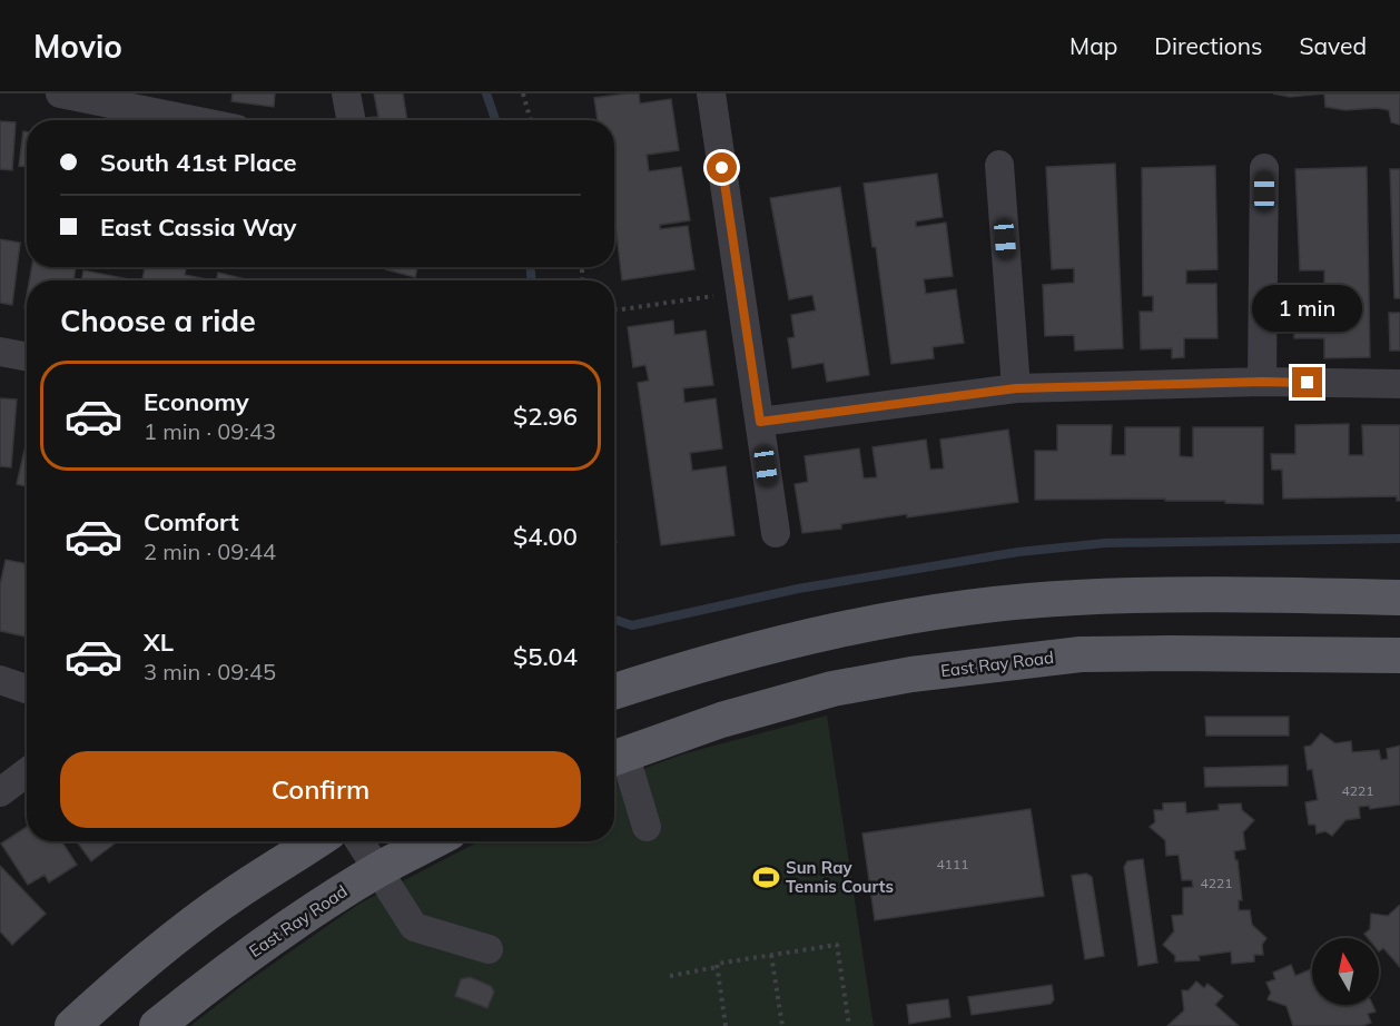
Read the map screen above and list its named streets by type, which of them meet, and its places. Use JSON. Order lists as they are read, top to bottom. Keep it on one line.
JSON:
{"streets":{"main road":["East Ray Road"]},"places":{"sports":["Sun Ray Tennis Courts"]},"house_numbers":["4221","4111","4221"],"north":"top","page":{"header":"Movio","nav":["Map","Directions","Saved"],"banner":["South 41st Place","East Cassia Way"],"heading":"Choose a ride","bubble":"1 min","list":[{"name":"Economy","note":"1 min · 09:43","value":"$2.96"},{"name":"Comfort","note":"2 min · 09:44","value":"$4.00"},{"name":"XL","note":"3 min · 09:45","value":"$5.04"}],"buttons":"Confirm"}}
